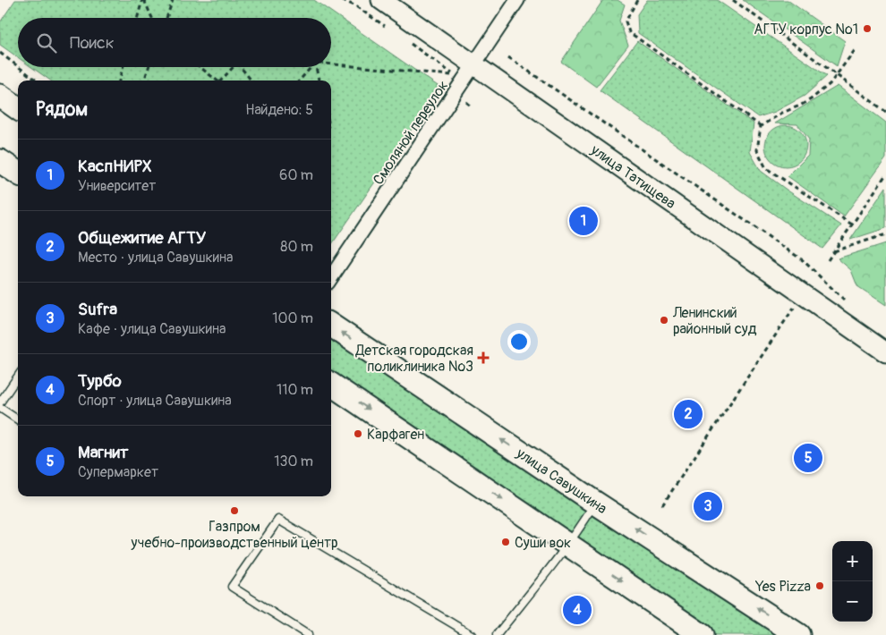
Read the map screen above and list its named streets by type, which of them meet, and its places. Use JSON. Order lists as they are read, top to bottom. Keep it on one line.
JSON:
{"streets":{"highway":["улица Савушкина"],"main road":["улица Татищева"],"street":["Смоляной переулок"]},"crossings":[["Смоляной переулок","улица Татищева"]],"places":{"other":["АГТУ корпус №1","Ленинский районный суд","Карфаген","Газпром учебно-производственный центр","Суши вок","Yes Pizza"],"health":["Детская городская поликлиника №3"]},"page":{"search":"Поиск","heading":["Рядом","Найдено: 5"],"list":[{"mark":"1","name":"КаспНИРХ","note":"Университет","value":"60 m"},{"mark":"2","name":"Общежитие АГТУ","note":"Место · улица Савушкина","value":"80 m"},{"mark":"3","name":"Sufra","note":"Кафе · улица Савушкина","value":"100 m"},{"mark":"4","name":"Турбо","note":"Спорт · улица Савушкина","value":"110 m"},{"mark":"5","name":"Магнит","note":"Супермаркет","value":"130 m"}],"pins":["1","2","5","3","4"],"map_buttons":["+","−"]}}
